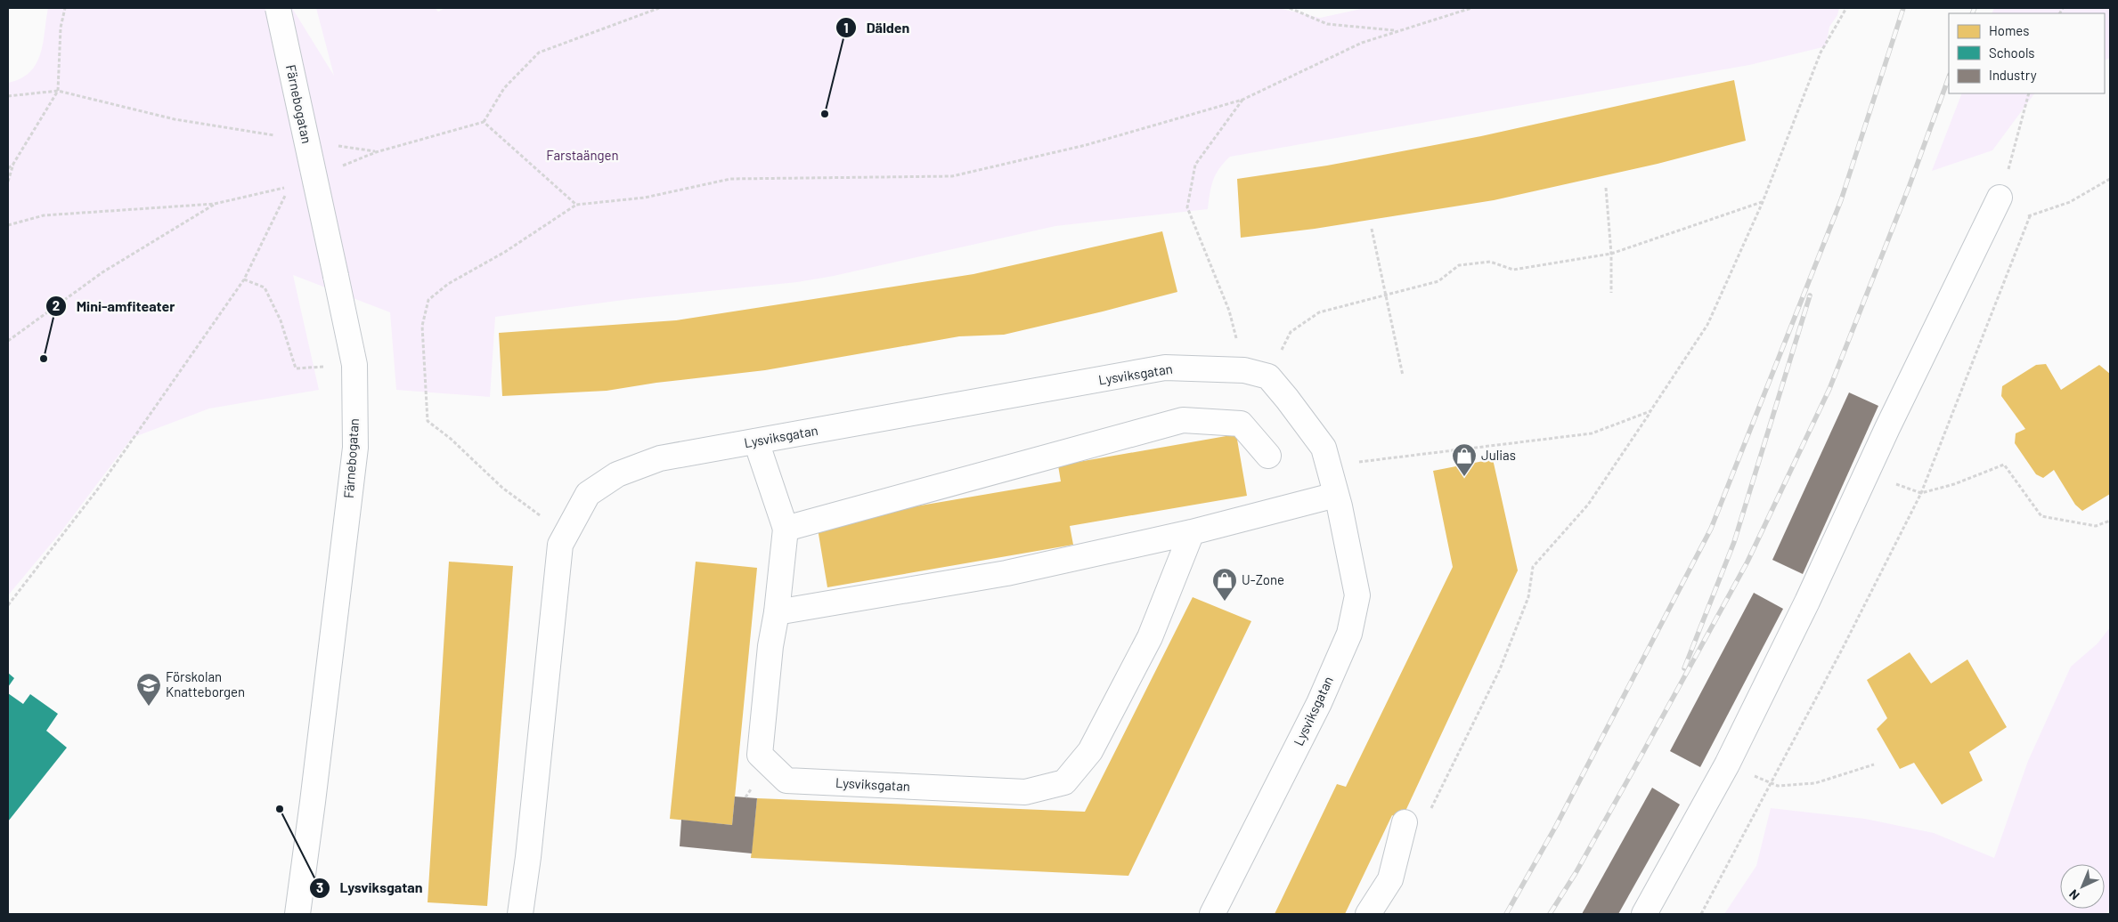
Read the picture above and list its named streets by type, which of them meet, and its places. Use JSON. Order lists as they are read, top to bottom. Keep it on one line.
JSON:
{"streets":{"street":["Färnebogatan","Lysviksgatan"]},"parks":["Farstaängen"],"places":{"other":["Dälden","Mini-amfiteater","Lysviksgatan"],"shop":["Julias","U-Zone"],"school or university":["Förskolan Knatteborgen"]},"legend":["Homes","Schools","Industry"],"north":"bottom left"}
